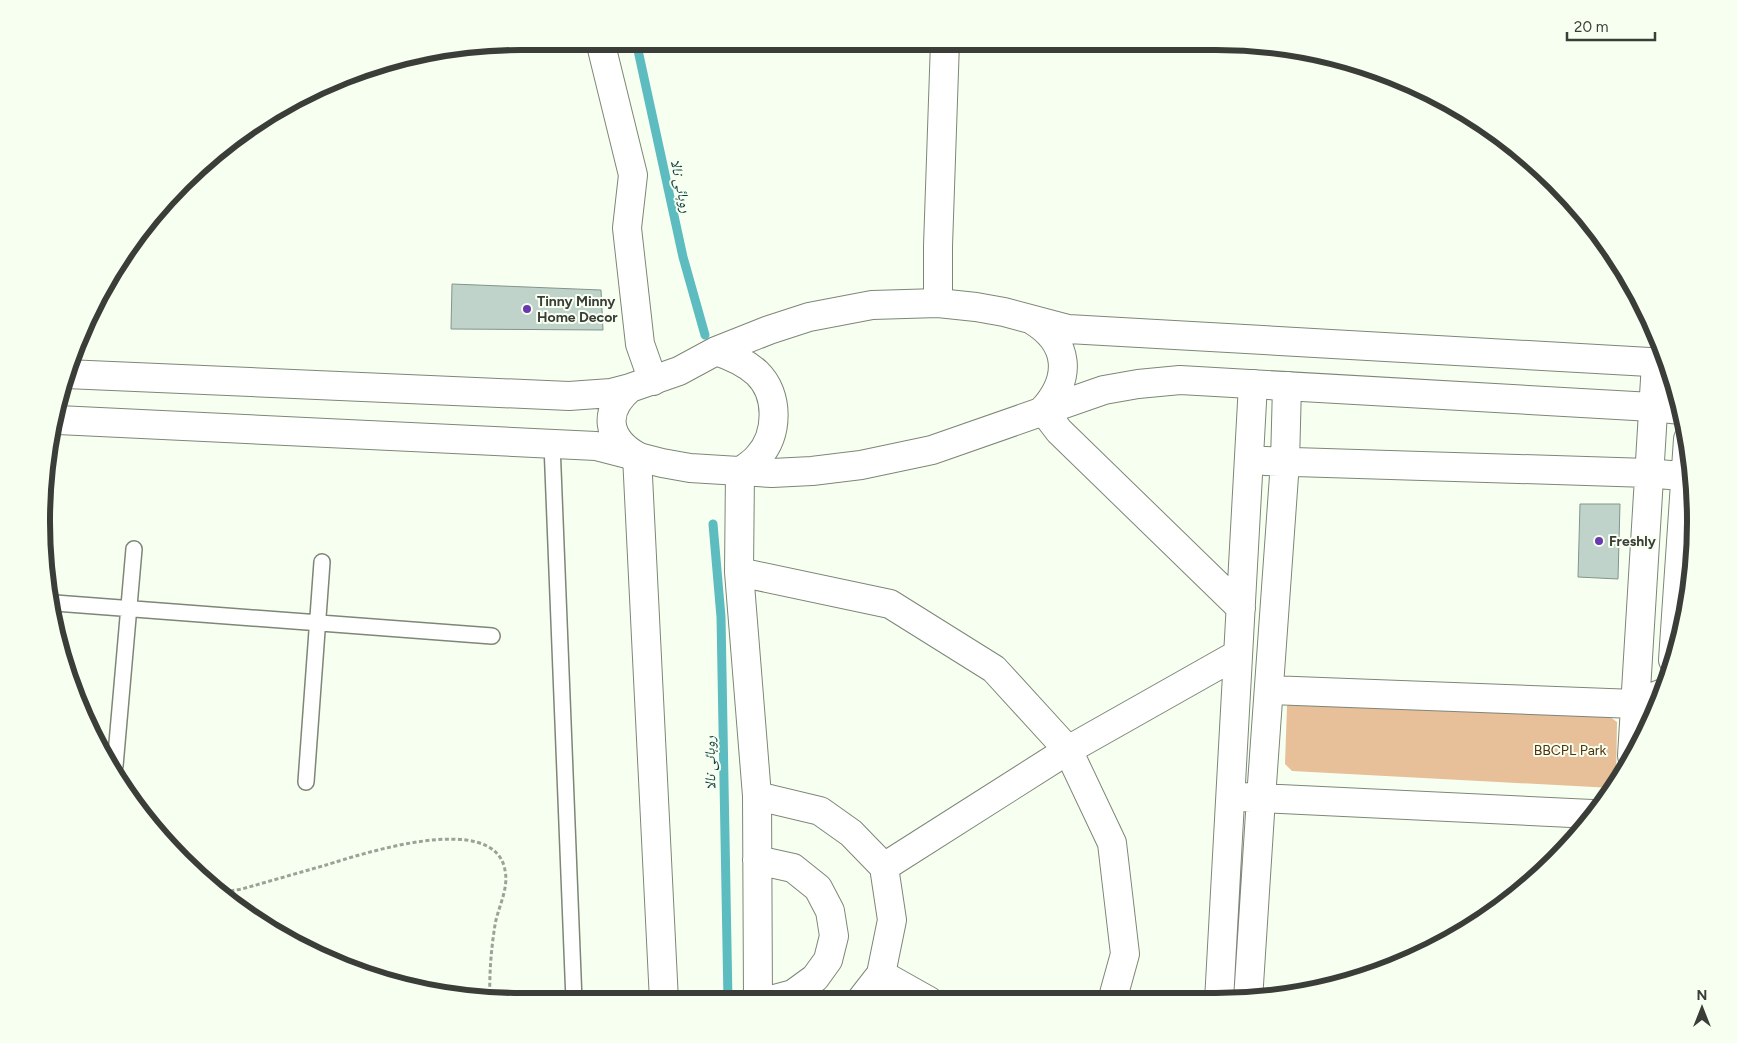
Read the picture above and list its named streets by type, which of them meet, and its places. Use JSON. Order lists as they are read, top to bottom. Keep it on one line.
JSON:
{"water":["روہائی نالا"],"parks":["BBCPL Park"],"places":["Tinny Minny Home Decor","Freshly"],"scale_bar":"20 m","north":"top"}
